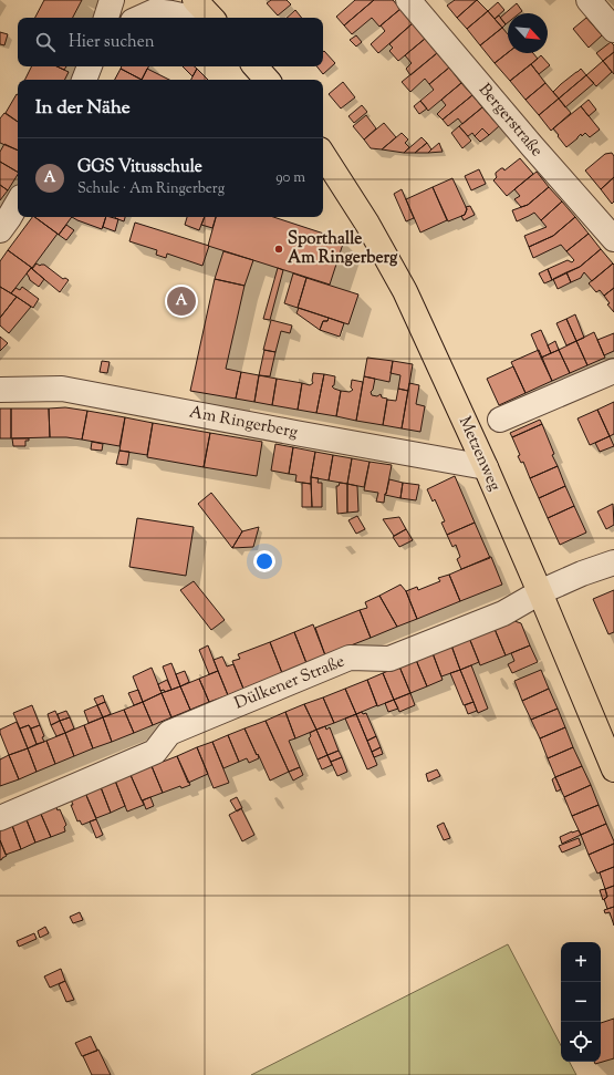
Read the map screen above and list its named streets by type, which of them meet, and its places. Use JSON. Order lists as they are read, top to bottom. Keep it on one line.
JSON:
{"streets":{"main road":["Metzenweg"],"street":["Bergerstraße","Am Ringerberg","Dülkener Straße"]},"crossings":[["Am Ringerberg","Metzenweg"],["Metzenweg","Dülkener Straße"]],"places":["Sporthalle Am Ringerberg"],"north":"bottom right","page":{"search":"Hier suchen","heading":"In der Nähe","list":[{"mark":"A","name":"GGS Vitusschule","note":"Schule · Am Ringerberg","value":"90 m"}],"pins":"A","map_buttons":["+","−"]}}
